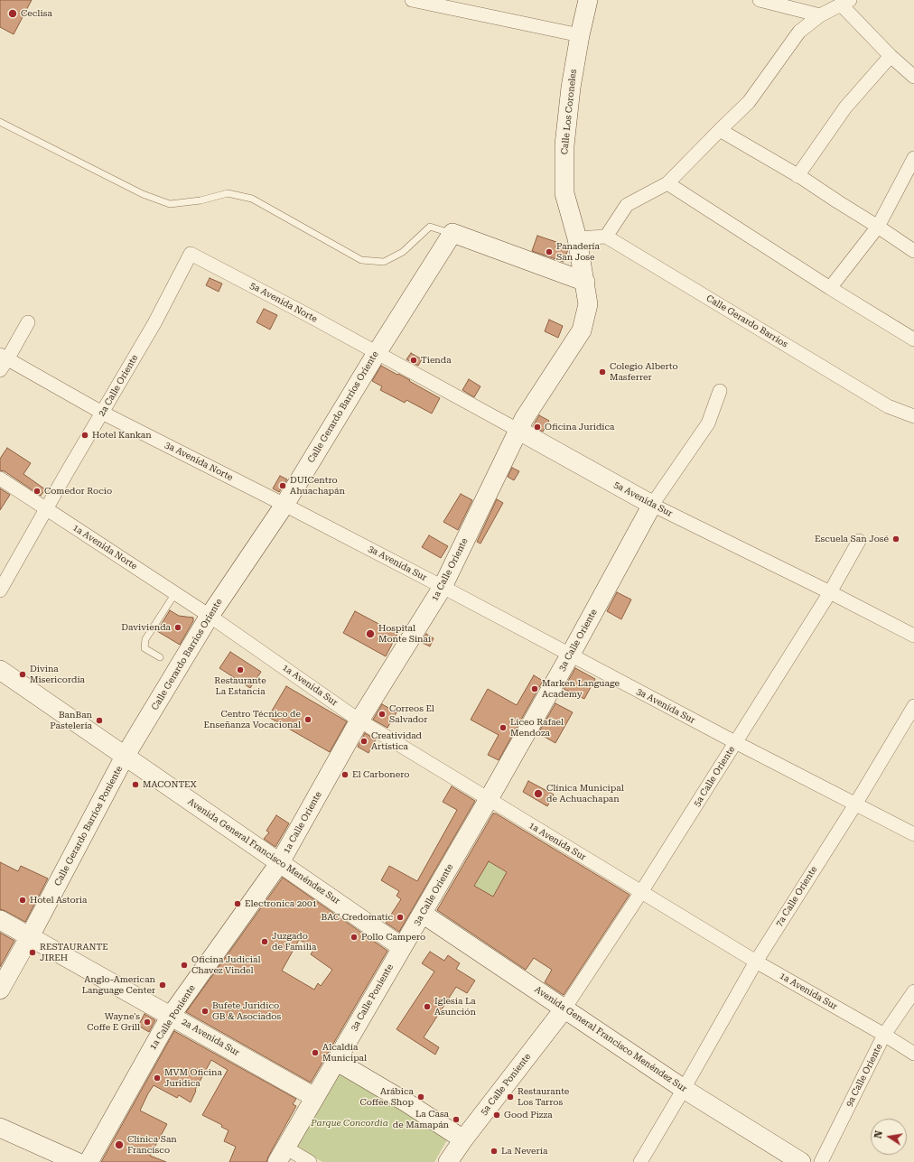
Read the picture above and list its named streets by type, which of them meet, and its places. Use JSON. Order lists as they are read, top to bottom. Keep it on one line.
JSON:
{"streets":{"street":["Calle Los Coroneles","5a Avenida Norte","Calle Gerardo Barrios","2a Calle Oriente","Calle Gerardo Barrios Oriente","3a Avenida Norte","5a Avenida Sur","1a Avenida Norte","3a Avenida Sur","1a Calle Oriente","3a Calle Oriente","1a Avenida Sur","5a Calle Oriente","Calle Gerardo Barrios Poniente","Avenida General Francisco Menéndez Sur","7a Calle Oriente","3a Calle Poniente","1a Calle Poniente","2a Avenida Sur","9a Calle Oriente","5a Calle Poniente"]},"crossings":[["Calle Los Coroneles","1a Calle Oriente"],["5a Avenida Norte","2a Calle Oriente"],["5a Avenida Norte","Calle Gerardo Barrios Oriente"],["5a Avenida Norte","5a Avenida Sur"],["2a Calle Oriente","3a Avenida Norte"],["2a Calle Oriente","1a Avenida Norte"],["Calle Gerardo Barrios Oriente","3a Avenida Norte"],["Calle Gerardo Barrios Oriente","5a Avenida Sur"],["Calle Gerardo Barrios Oriente","1a Avenida Norte"],["Calle Gerardo Barrios Oriente","3a Avenida Sur"],["Calle Gerardo Barrios Oriente","1a Avenida Sur"],["Calle Gerardo Barrios Oriente","Calle Gerardo Barrios Poniente"],["Calle Gerardo Barrios Oriente","Avenida General Francisco Menéndez Sur"],["3a Avenida Norte","3a Avenida Sur"],["5a Avenida Sur","1a Calle Oriente"],["5a Avenida Sur","3a Calle Oriente"],["5a Avenida Sur","5a Calle Oriente"],["1a Avenida Norte","1a Avenida Sur"],["3a Avenida Sur","1a Calle Oriente"],["3a Avenida Sur","3a Calle Oriente"],["3a Avenida Sur","5a Calle Oriente"],["3a Avenida Sur","7a Calle Oriente"],["1a Calle Oriente","1a Avenida Sur"],["1a Calle Oriente","Avenida General Francisco Menéndez Sur"],["1a Calle Oriente","1a Calle Poniente"],["3a Calle Oriente","1a Avenida Sur"],["3a Calle Oriente","Avenida General Francisco Menéndez Sur"],["3a Calle Oriente","3a Calle Poniente"],["1a Avenida Sur","5a Calle Oriente"],["1a Avenida Sur","7a Calle Oriente"],["1a Avenida Sur","9a Calle Oriente"],["5a Calle Oriente","Avenida General Francisco Menéndez Sur"],["5a Calle Oriente","5a Calle Poniente"],["Calle Gerardo Barrios Poniente","Avenida General Francisco Menéndez Sur"],["Calle Gerardo Barrios Poniente","2a Avenida Sur"],["Avenida General Francisco Menéndez Sur","7a Calle Oriente"],["Avenida General Francisco Menéndez Sur","3a Calle Poniente"],["Avenida General Francisco Menéndez Sur","1a Calle Poniente"],["Avenida General Francisco Menéndez Sur","5a Calle Poniente"],["3a Calle Poniente","2a Avenida Sur"],["1a Calle Poniente","2a Avenida Sur"]],"parks":["Parque Concordia"],"places":["Ceclisa","Panadería San Jose","Tienda","Colegio Alberto Masferrer","Oficina Juridica","Hotel Kankan","DUICentro Ahuachapán","Comedor Rocio","Escuela San José","Davivienda","Hospital Monte Sinaí","Restaurante La Estancia","Divina Misericordia","Marken Language Academy","Correos El Salvador","Centro Técnico de Enseñanza Vocacional","BanBan Pastelería","Liceo Rafael Mendoza","Creatividad Artística","El Carbonero","MACONTEX","Clínica Municipal de Achuachapan","Hotel Astoria","Electronica 2001","BAC Credomatic","Pollo Campero","Juzgado de Familia","RESTAURANTE JIREH","Oficina Judicial Chavez Vindel","Anglo-American Language Center","Iglesia La Asunción","Bufete Juridico GB & Asociados","Wayne's Coffe E Grill","Alcaldía Municipal","MVM Oficina Juridica","Arábica Coffee Shop","Restaurante Los Tarros","Good Pizza","La Casa de Mamapán","Clínica San Francisco","La Nevería"],"north":"left"}
